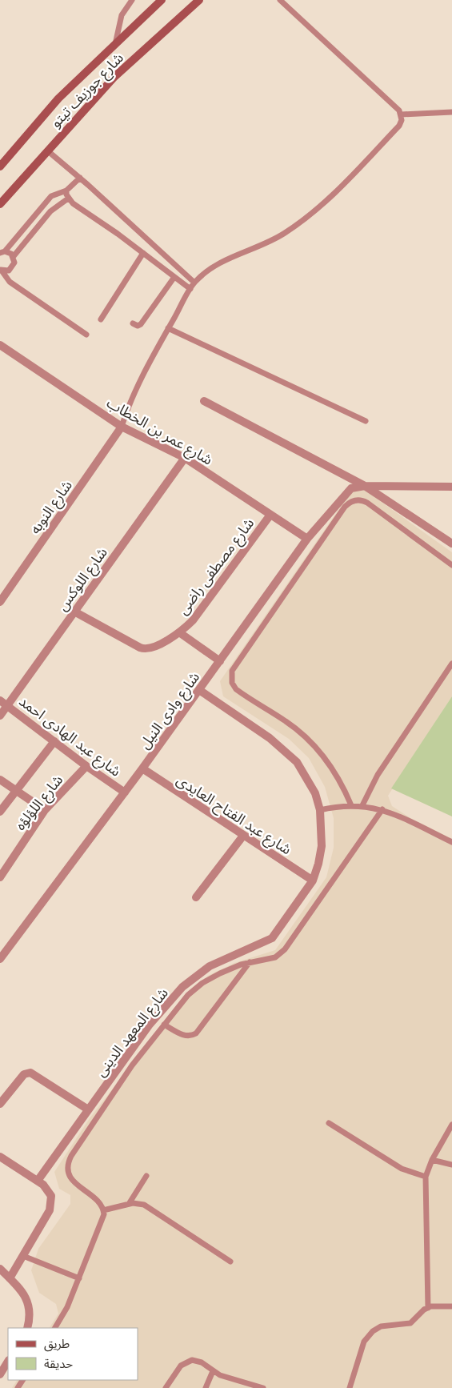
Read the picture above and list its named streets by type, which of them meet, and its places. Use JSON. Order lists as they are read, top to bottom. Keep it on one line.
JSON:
{"streets":{"main road":["شارع جوزيف تيتو"],"street":["شارع عمر بن الخطاب","شارع النوبه","شارع مصطفى راضى","شارع اللوكس","شارع وادى النيل","شارع عبد الهادى احمد","شارع اللؤلؤه","شارع عبد الفتاح العايدى","شارع المعهد الدينى"]},"crossings":[["شارع عمر بن الخطاب","شارع النوبه"],["شارع عمر بن الخطاب","شارع مصطفى راضى"],["شارع عمر بن الخطاب","شارع اللوكس"],["شارع عمر بن الخطاب","شارع وادى النيل"],["شارع مصطفى راضى","شارع اللوكس"],["شارع اللوكس","شارع عبد الهادى احمد"],["شارع وادى النيل","شارع عبد الهادى احمد"],["شارع وادى النيل","شارع عبد الفتاح العايدى"],["شارع وادى النيل","شارع المعهد الدينى"],["شارع عبد الهادى احمد","شارع اللؤلؤه"],["شارع عبد الفتاح العايدى","شارع المعهد الدينى"]],"legend":["طريق","حديقة"]}
